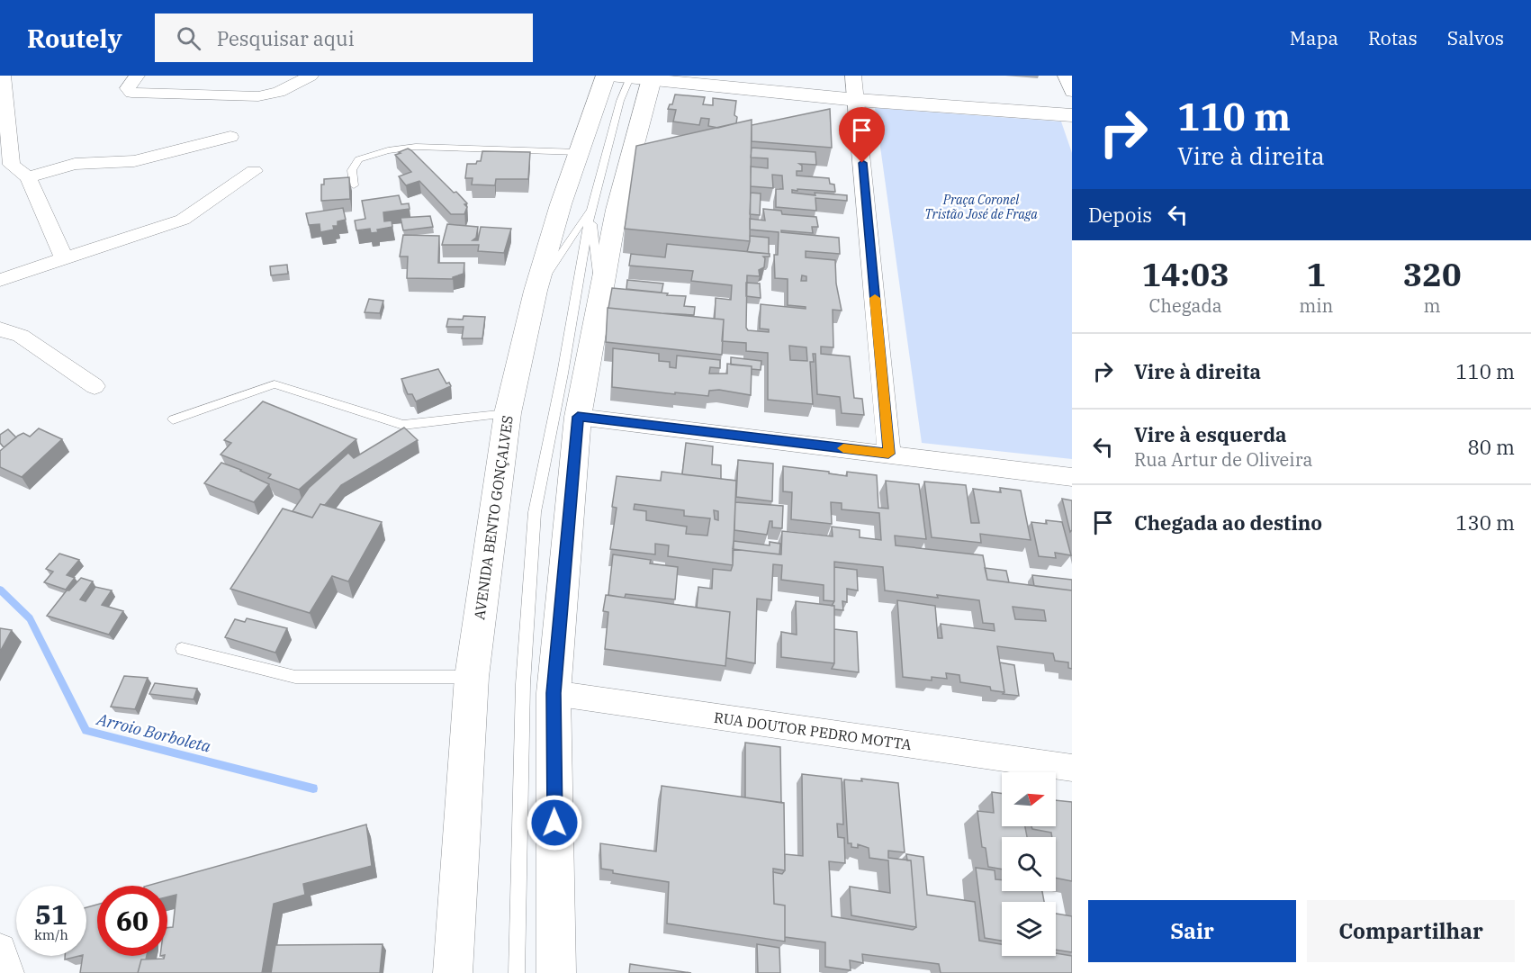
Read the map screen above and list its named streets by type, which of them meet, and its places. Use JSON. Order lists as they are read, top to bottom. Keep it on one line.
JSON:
{"streets":{"main road":["AVENIDA BENTO GONÇALVES"],"street":["RUA DOUTOR PEDRO MOTTA"]},"water":["Arroio Borboleta"],"parks":["Praça Coronel Tristão José de Fraga"],"north":"right","page":{"header":"Routely","search":"Pesquisar aqui","nav":["Mapa","Rotas","Salvos"],"turn":["110 m","Vire à direita"],"then":"Depois","eta":["14:03","Chegada","1","min","320","m"],"list":[{"name":"Vire à direita","value":"110 m"},{"name":"Vire à esquerda","note":"Rua Artur de Oliveira","value":"80 m"},{"name":"Chegada ao destino","value":"130 m"}],"speed":"51 km/h","limit":"60","buttons":["Sair","Compartilhar"]}}
